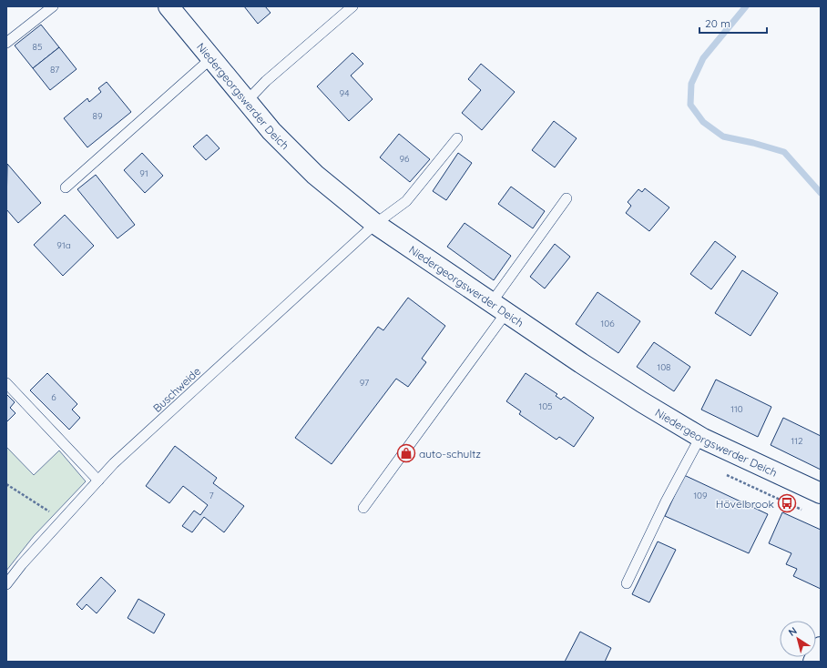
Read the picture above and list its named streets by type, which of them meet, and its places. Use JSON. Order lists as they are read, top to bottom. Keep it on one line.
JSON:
{"streets":{"street":["Niedergeorgswerder Deich"],"lane":["Buschweide"]},"crossings":[["Niedergeorgswerder Deich","Buschweide"]],"places":{"shop":["auto-schultz"],"bus stop":["Hövelbrook"]},"house_numbers":["85","87","94","89","96","91","91a","106","108","97","6","105","110","112","7","109"],"scale_bar":"20 m","north":"top left"}
